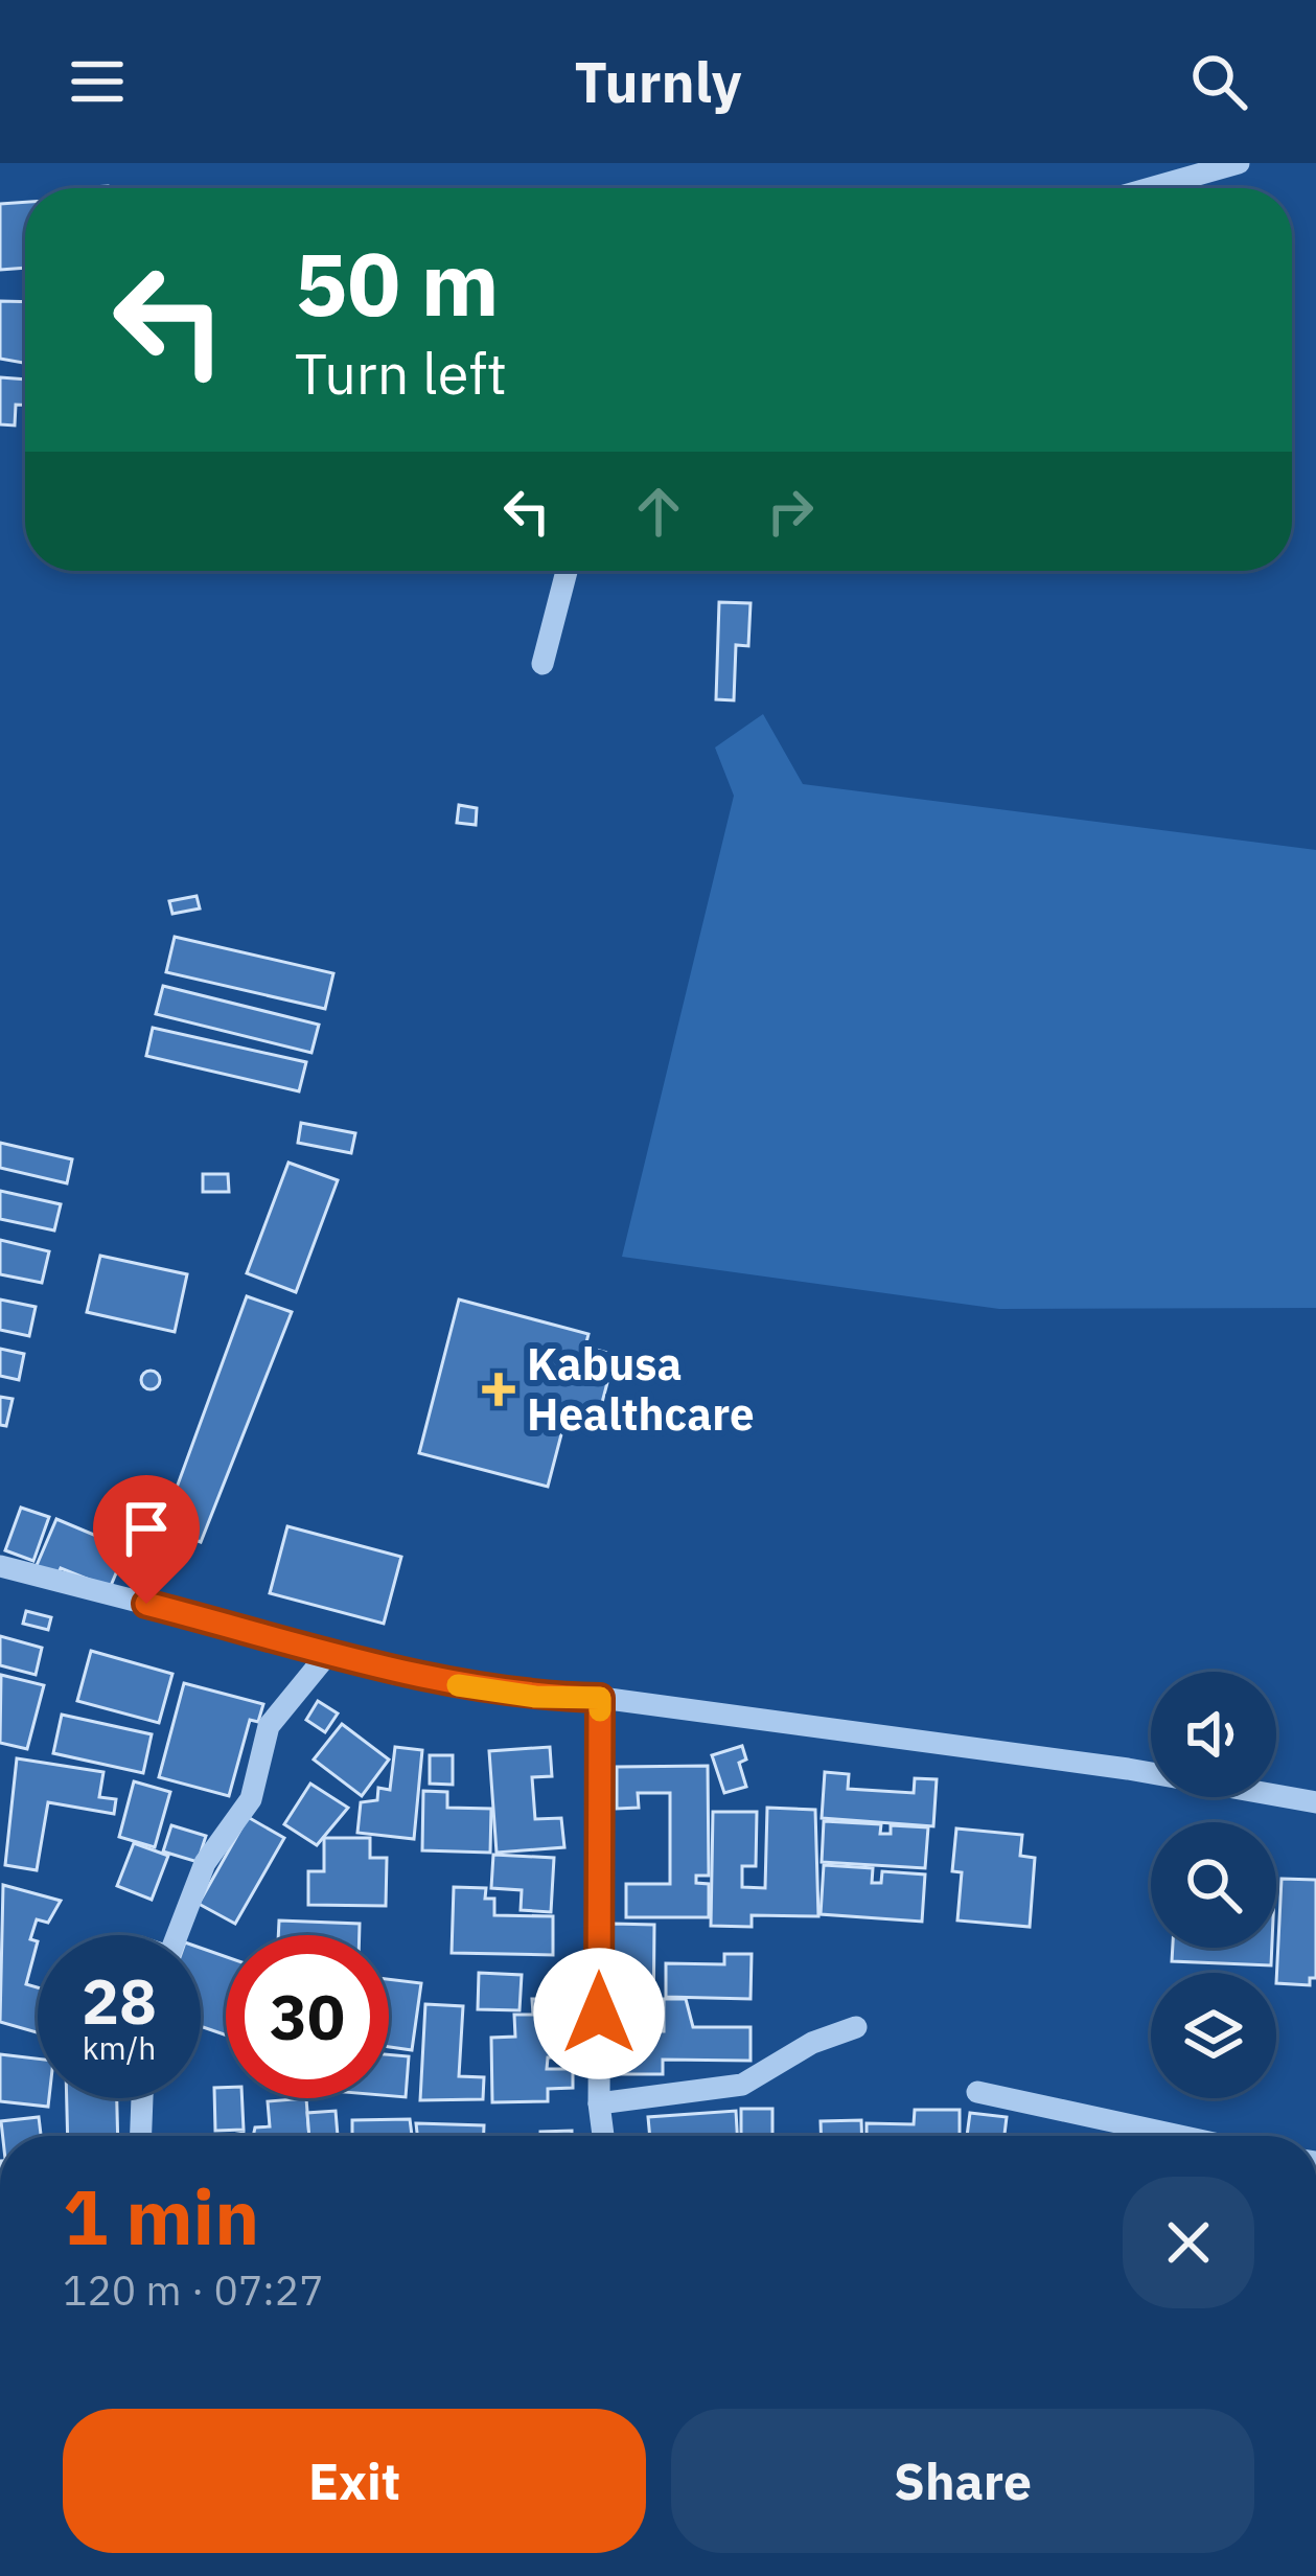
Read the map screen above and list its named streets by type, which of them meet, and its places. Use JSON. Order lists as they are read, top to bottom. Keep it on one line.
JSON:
{"places":{"health":["Kabusa Healthcare"]},"page":{"header":"Turnly","turn":["50 m","Turn left"],"speed":"28 km/h","limit":"30","heading":["1 min","120 m · 07:27"],"buttons":["Exit","Share"]}}
